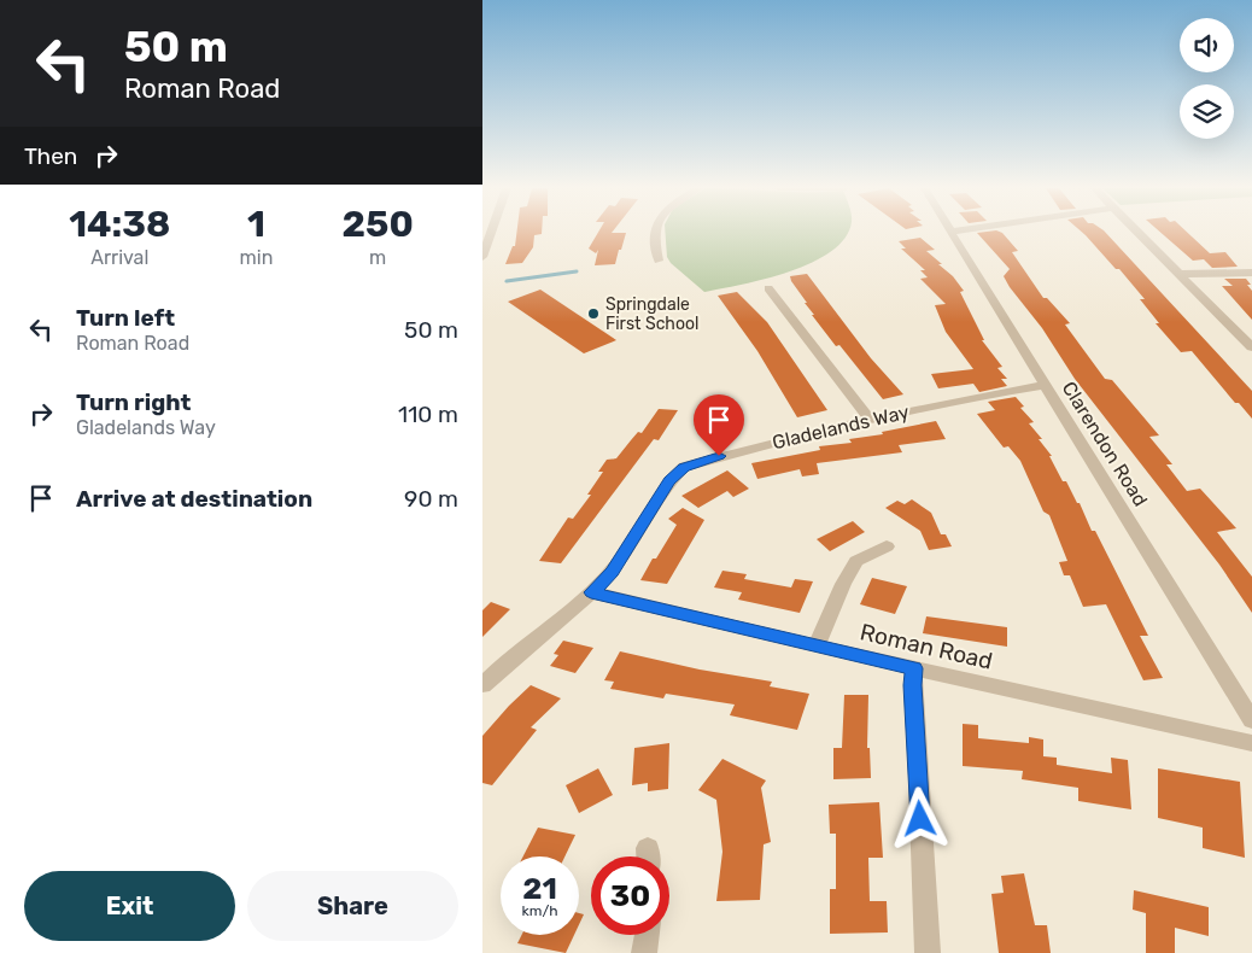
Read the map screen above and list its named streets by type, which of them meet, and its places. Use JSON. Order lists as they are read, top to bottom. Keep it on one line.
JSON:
{"streets":{"street":["Gladelands Way","Clarendon Road","Roman Road"]},"crossings":[["Gladelands Way","Clarendon Road"],["Gladelands Way","Roman Road"]],"places":["Springdale First School"],"page":{"turn":["50 m","Roman Road"],"then":"Then","eta":["14:38","Arrival","1","min","250","m"],"list":[{"name":"Turn left","note":"Roman Road","value":"50 m"},{"name":"Turn right","note":"Gladelands Way","value":"110 m"},{"name":"Arrive at destination","value":"90 m"}],"speed":"21 km/h","limit":"30","buttons":["Exit","Share"]}}
